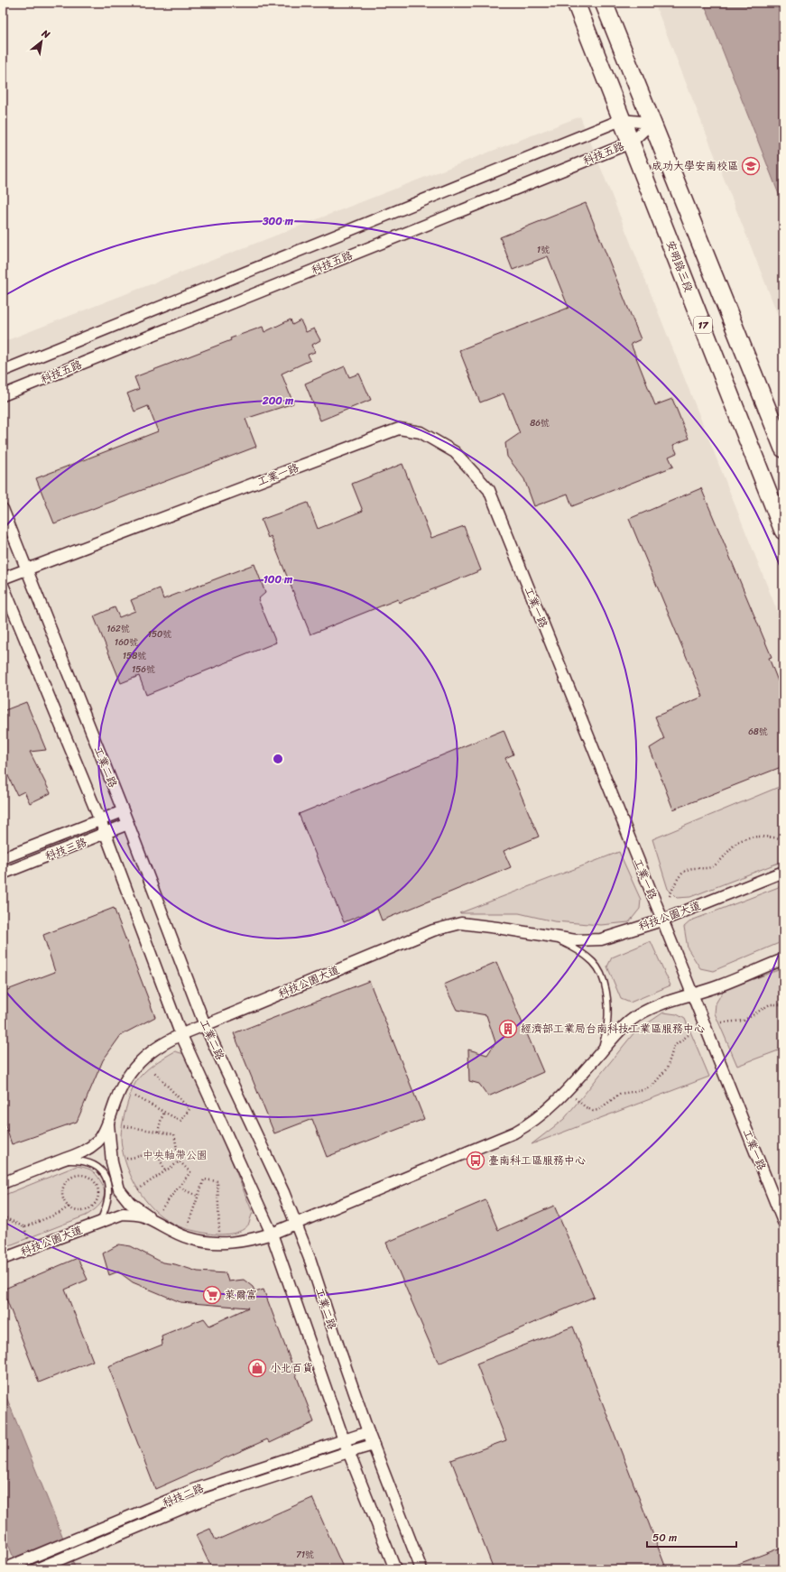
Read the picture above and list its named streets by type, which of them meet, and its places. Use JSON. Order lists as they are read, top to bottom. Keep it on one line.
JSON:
{"streets":{"main road":["安明路三段","17"],"street":["科技五路","工業一路","工業二路","科技三路","科技公園大道","科技二路"]},"crossings":[["科技五路","安明路三段"],["工業一路","工業二路"],["工業一路","科技公園大道"],["工業二路","科技三路"],["工業二路","科技公園大道"],["工業二路","科技二路"]],"parks":["中央軸帶公園"],"places":{"school or university":["成功大學安南校區"],"building":["經濟部工業局台南科技工業區服務中心"],"bus stop":["臺南科工區服務中心"],"supermarket":["萊爾富"],"shop":["小北百貨"]},"house_numbers":["1號","86號","162號","150號","160號","158號","156號","68號","71號"],"scale_bar":"50 m","north":"top right","rings":["300 m","200 m","100 m"]}
